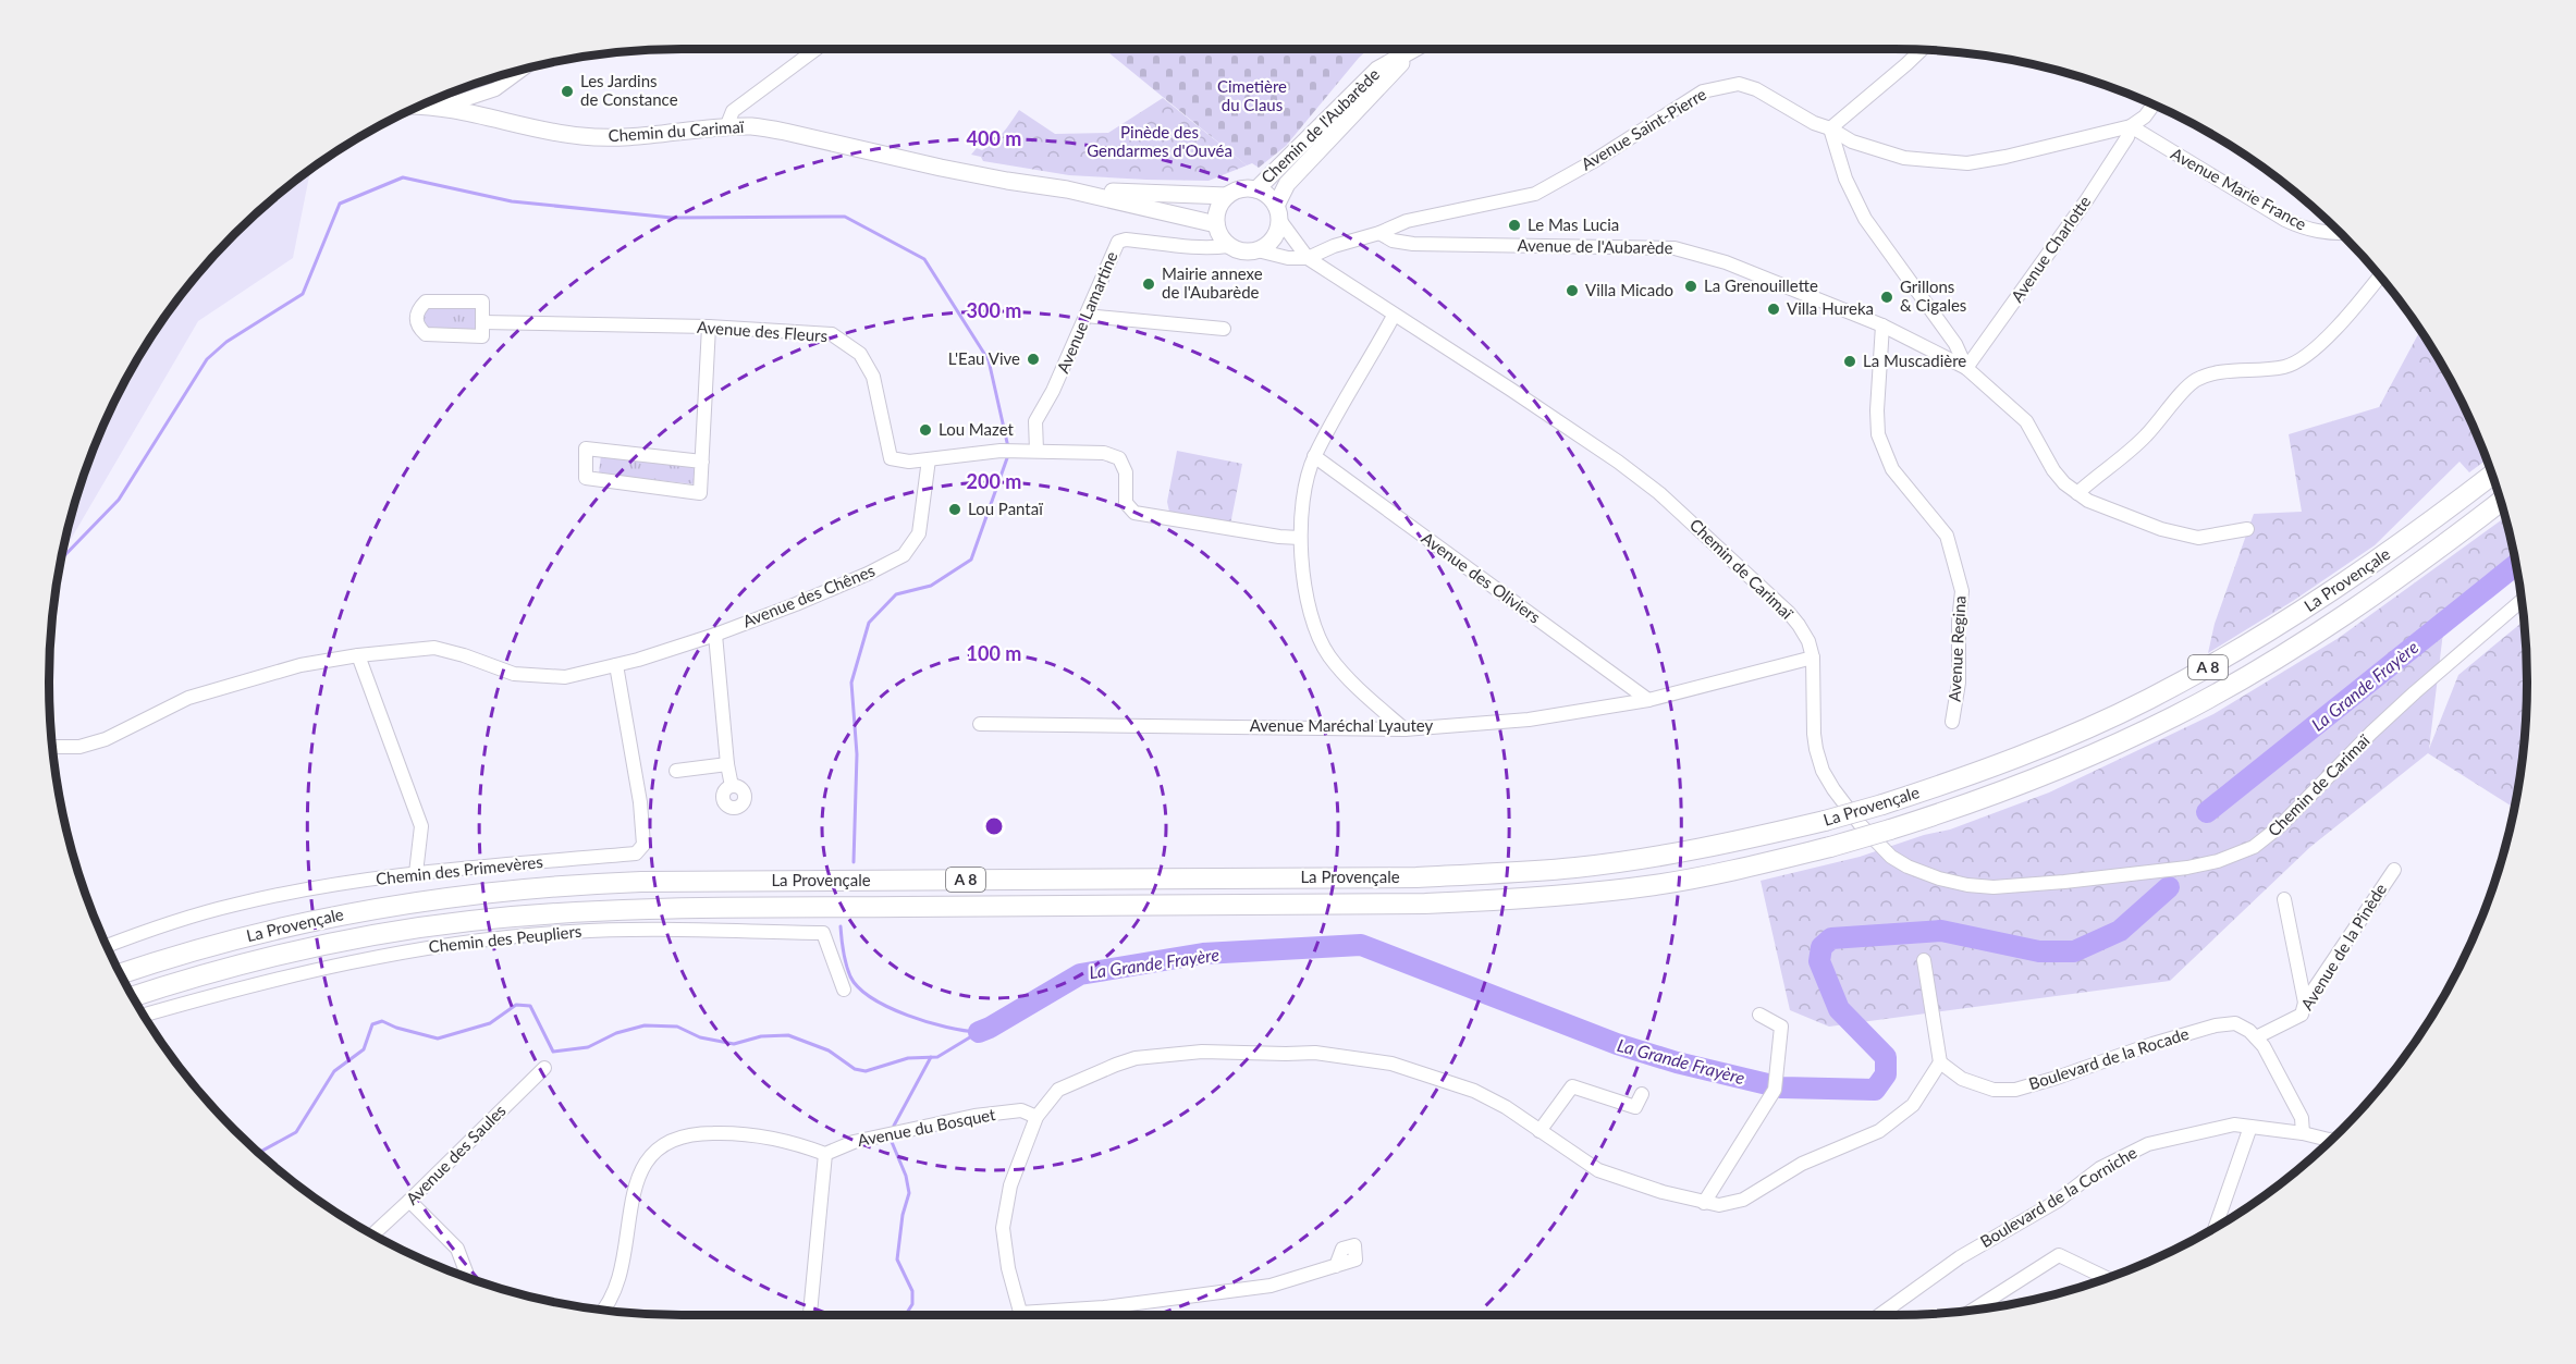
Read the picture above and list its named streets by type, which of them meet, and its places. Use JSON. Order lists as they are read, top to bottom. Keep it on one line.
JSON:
{"streets":{"highway":["La Provençale","A 8"],"main road":["Chemin de l'Aubarède","Chemin du Carimaï"],"street":["Avenue Saint-Pierre","Avenue Marie France","Avenue de l'Aubarède","Avenue Charlotte","Avenue Lamartine","Avenue des Fleurs","Chemin de Carimaï","Avenue des Oliviers","Avenue des Chênes","Avenue Regina","Avenue Maréchal Lyautey","Chemin des Primevères","Chemin des Peupliers","Avenue de la Pinède","Boulevard de la Rocade","Avenue du Bosquet","Avenue des Saules","Boulevard de la Corniche"]},"crossings":[["Chemin de l'Aubarède","Chemin du Carimaï"],["Chemin de l'Aubarède","Avenue Lamartine"],["Chemin de l'Aubarède","Chemin de Carimaï"],["Avenue Saint-Pierre","Avenue Marie France"],["Avenue Saint-Pierre","Avenue de l'Aubarède"],["Avenue Saint-Pierre","Avenue Charlotte"],["Avenue Saint-Pierre","Chemin de Carimaï"],["Chemin du Carimaï","Avenue Lamartine"],["Chemin du Carimaï","Chemin de Carimaï"],["Avenue Marie France","Avenue Charlotte"],["Avenue de l'Aubarède","Avenue Charlotte"],["Avenue de l'Aubarède","Avenue Regina"],["Avenue Lamartine","Avenue des Fleurs"],["Avenue Lamartine","Chemin de Carimaï"],["Avenue des Fleurs","Avenue des Chênes"],["Chemin de Carimaï","Avenue Maréchal Lyautey"],["Avenue des Oliviers","Avenue Maréchal Lyautey"],["Avenue des Chênes","Chemin des Primevères"],["Avenue de la Pinède","Boulevard de la Rocade"]],"water":["La Grande Frayère"],"parks":["Cimetière du Claus","Pinède des Gendarmes d'Ouvéa"],"places":["Les Jardins de Constance","Le Mas Lucia","Mairie annexe de l'Aubarède","La Grenouillette","Villa Micado","Grillons & Cigales","Villa Hureka","L'Eau Vive","La Muscadière","Lou Mazet","Lou Pantaï"],"rings":["400 m","300 m","200 m","100 m"]}
